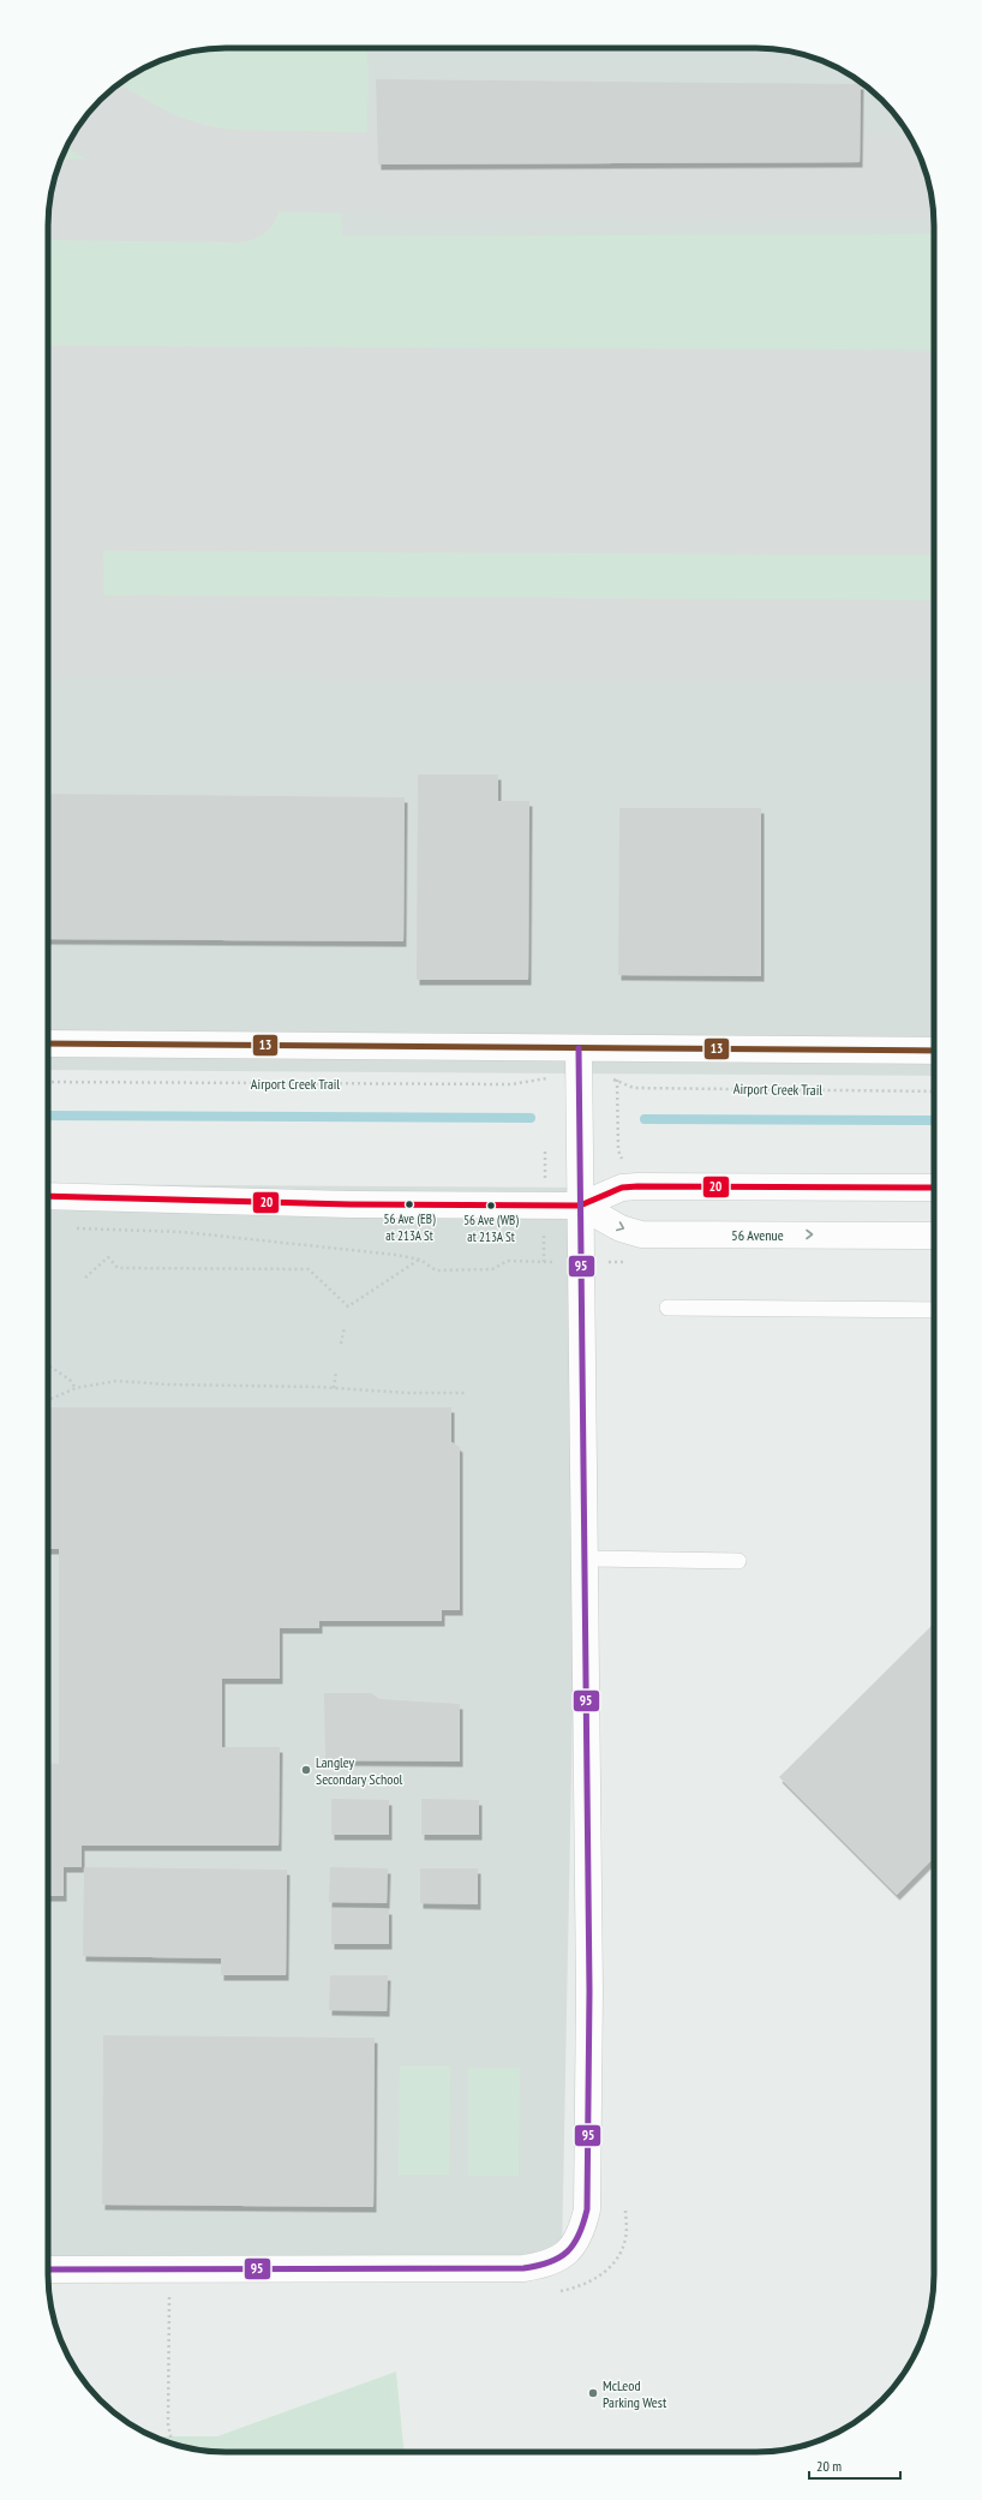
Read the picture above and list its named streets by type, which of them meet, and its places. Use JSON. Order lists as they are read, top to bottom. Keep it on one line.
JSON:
{"streets":{"street":["56 Avenue"],"path":["Airport Creek Trail"]},"places":["56 Ave (EB) at 213A St","56 Ave (WB) at 213A St","Langley Secondary School","McLeod Parking West"],"lines":["transit line 13","transit line 95","transit line 20"],"scale_bar":"20 m"}
